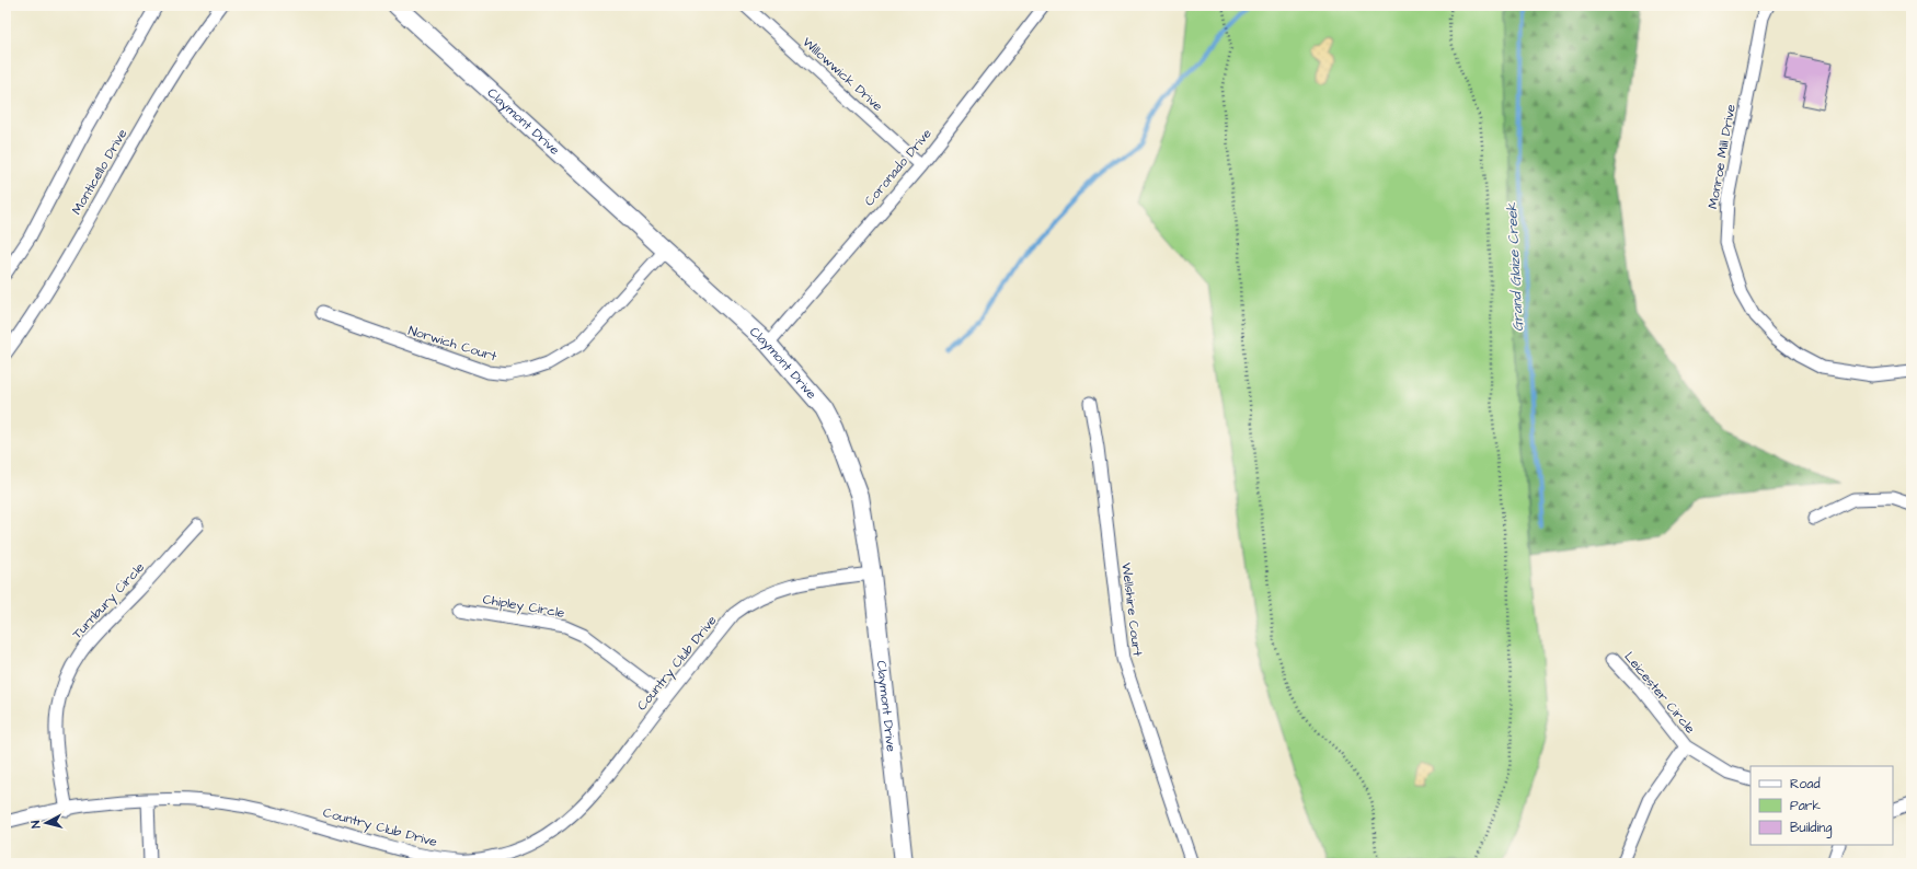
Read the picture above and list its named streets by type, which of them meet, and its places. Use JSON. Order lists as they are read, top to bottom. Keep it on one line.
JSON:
{"streets":{"street":["Willowwick Drive","Claymont Drive","Monroe Mill Drive","Coronado Drive","Monticello Drive","Norwich Court","Turnbury Circle","Chipley Circle","Wellshire Court","Country Club Drive","Leicester Circle"]},"crossings":[["Willowwick Drive","Coronado Drive"],["Claymont Drive","Coronado Drive"],["Claymont Drive","Norwich Court"],["Claymont Drive","Country Club Drive"],["Turnbury Circle","Country Club Drive"],["Chipley Circle","Country Club Drive"]],"water":["Grand Glaize Creek"],"legend":["Road","Park","Building"],"north":"left"}
